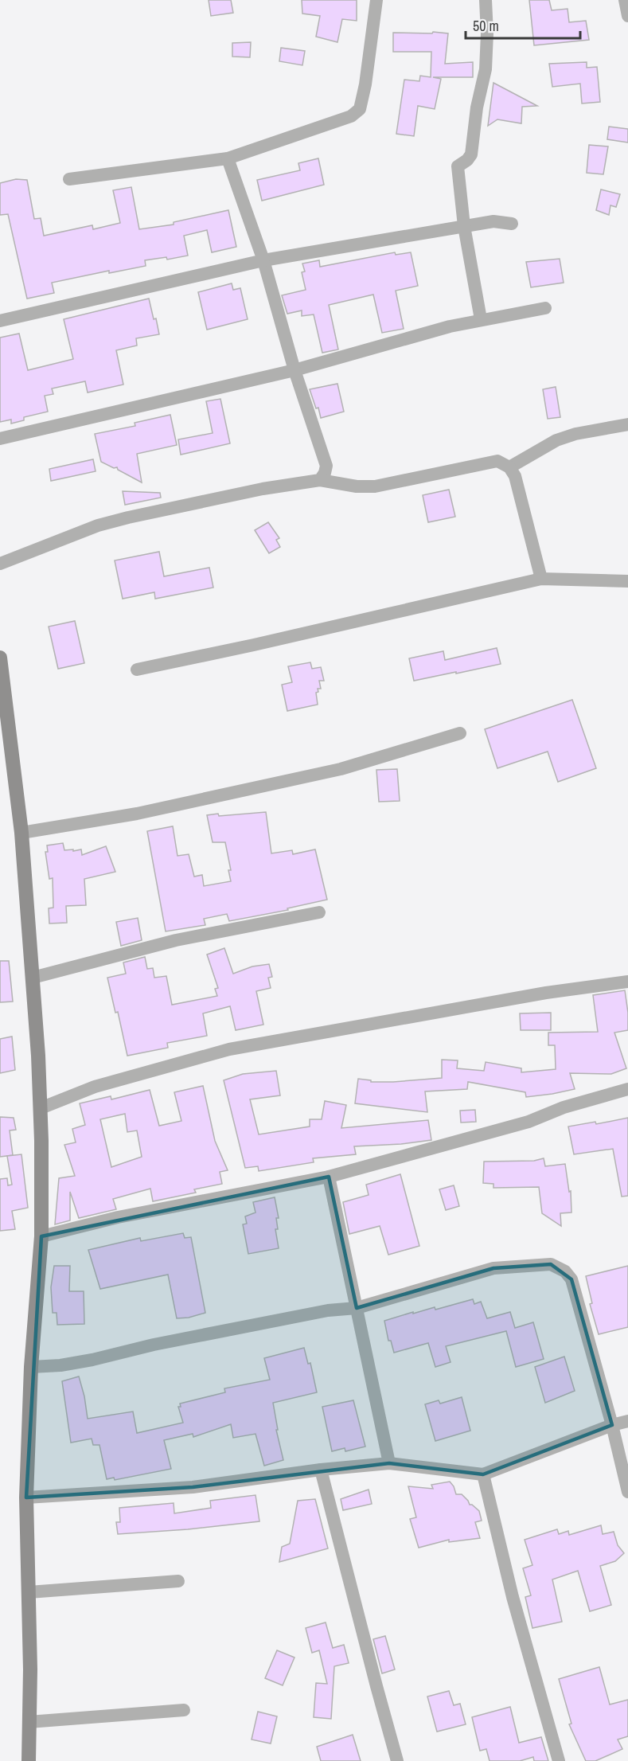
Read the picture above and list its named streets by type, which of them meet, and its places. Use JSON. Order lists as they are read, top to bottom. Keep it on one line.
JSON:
{"scale_bar":"50 m"}
